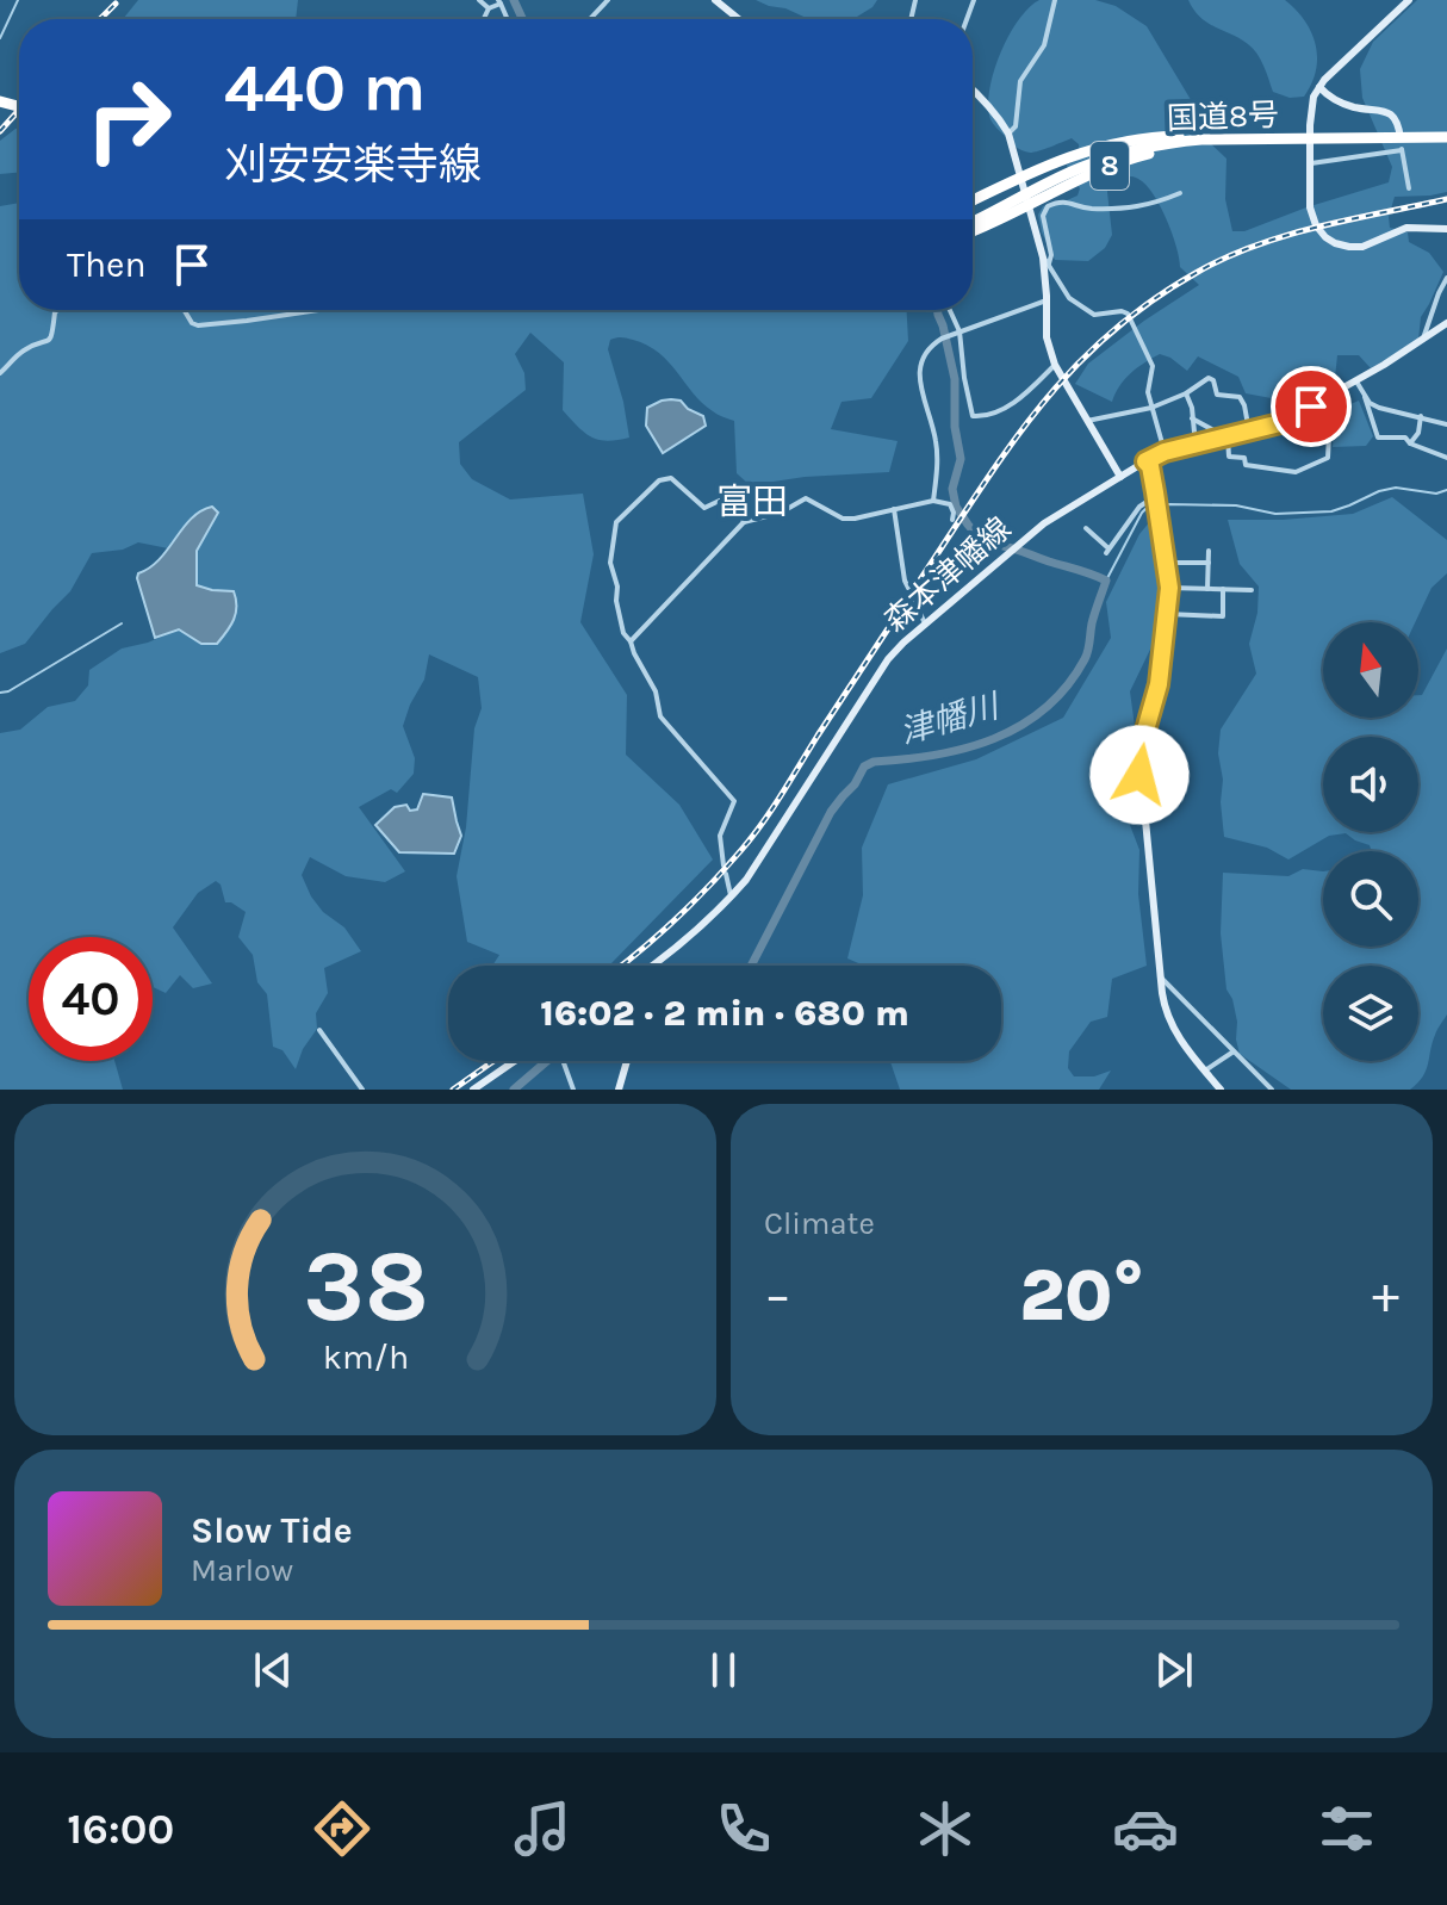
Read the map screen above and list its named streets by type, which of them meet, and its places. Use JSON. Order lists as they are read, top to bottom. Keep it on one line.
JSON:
{"streets":{"highway":["国道8号","8"],"main road":["森本津幡線"]},"crossings":[["国道8号","8"]],"districts":["富田"],"water":["津幡川"],"north":"top","page":{"turn":["440 m","刈安安楽寺線"],"then":"Then","limit":"40","trip":"16:02 · 2 min · 680 m","tile":"Climate","heat":["−","20°","+"],"song":["Slow Tide","Marlow"],"tabs":"16:00","gauge":["38","km/h"]}}
